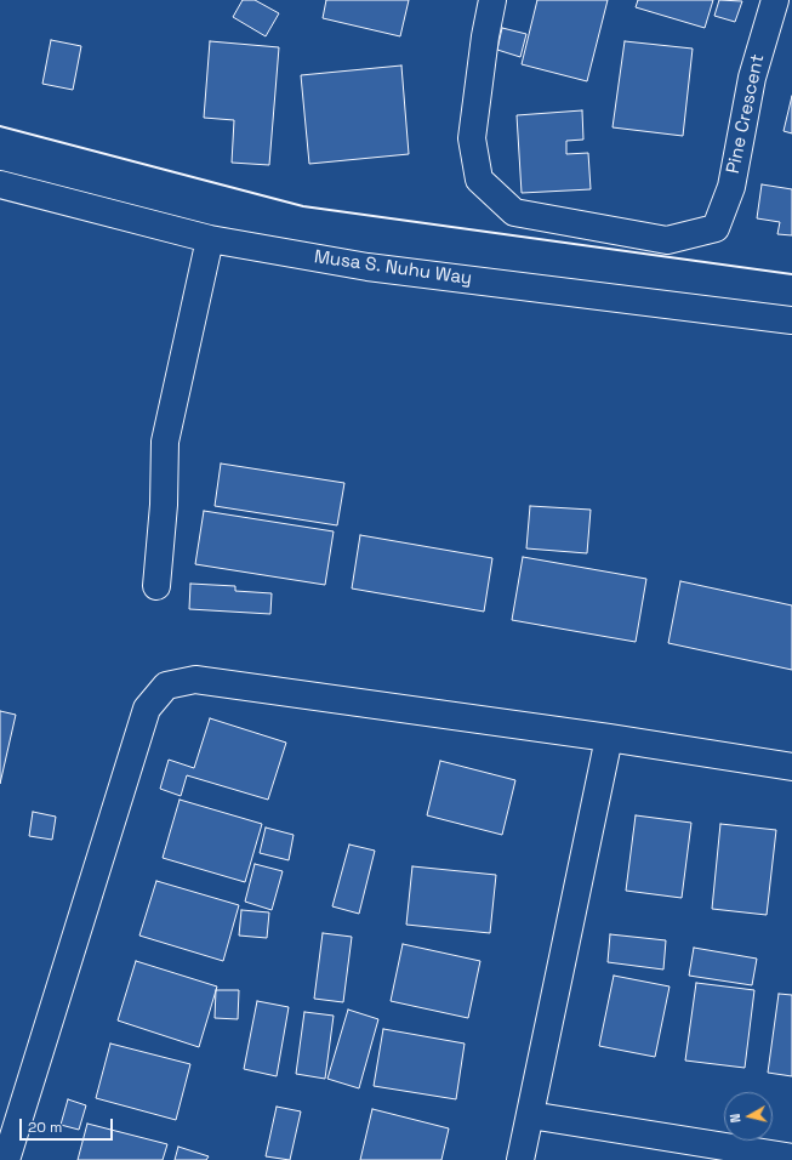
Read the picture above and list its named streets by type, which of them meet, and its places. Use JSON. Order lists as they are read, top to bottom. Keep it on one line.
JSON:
{"streets":{"street":["Pine Crescent","Musa S. Nuhu Way"]},"scale_bar":"20 m","north":"left"}
